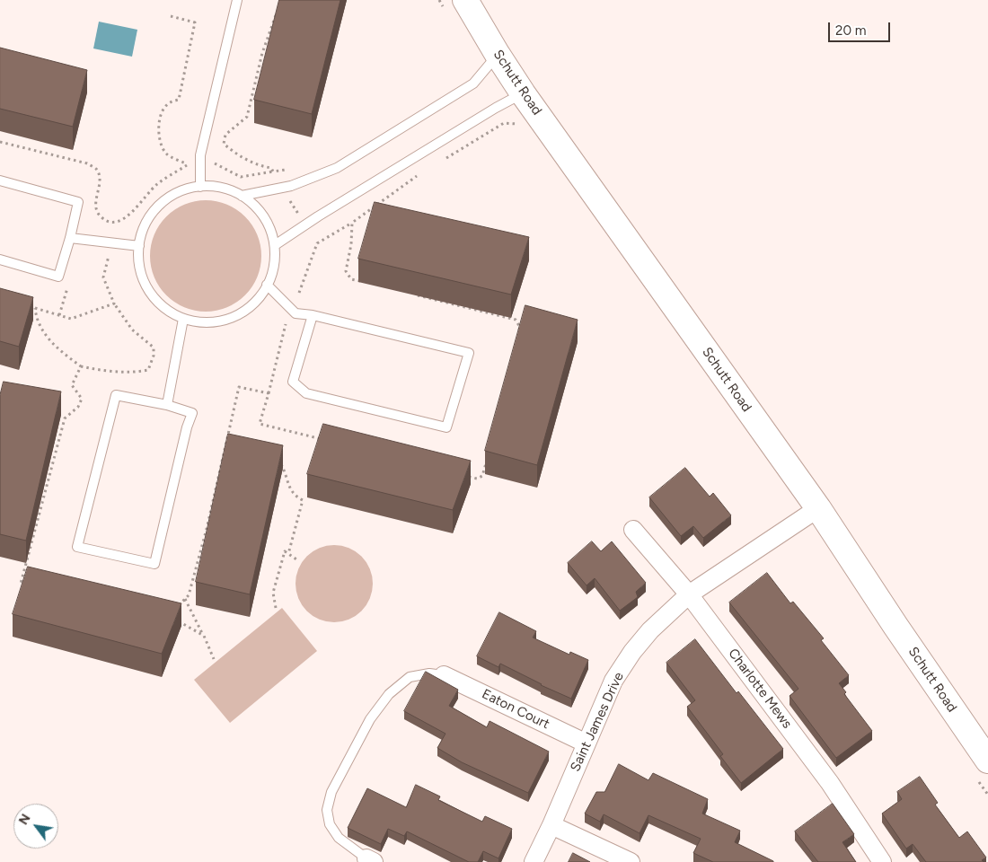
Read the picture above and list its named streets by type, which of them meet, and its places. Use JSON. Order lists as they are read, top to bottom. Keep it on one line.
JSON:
{"streets":{"street":["Schutt Road","Charlotte Mews","Eaton Court","Saint James Drive"]},"crossings":[["Schutt Road","Saint James Drive"],["Charlotte Mews","Saint James Drive"],["Eaton Court","Saint James Drive"]],"scale_bar":"20 m","north":"top left"}
